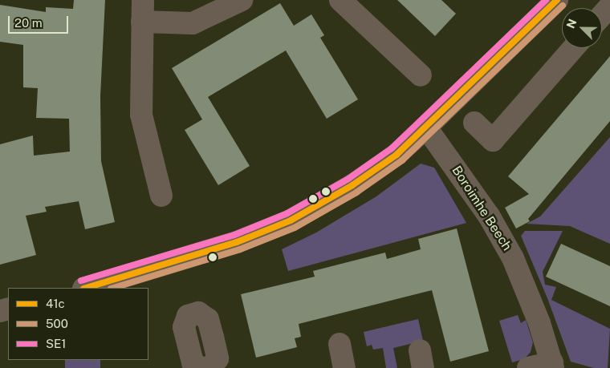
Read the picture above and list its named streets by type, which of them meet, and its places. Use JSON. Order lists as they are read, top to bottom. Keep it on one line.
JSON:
{"streets":{"street":["Boroimhe Beech"]},"lines":["transit line 41c","transit line SE1","transit line 500"],"legend":["41c","500","SE1"],"scale_bar":"20 m","north":"top left"}
